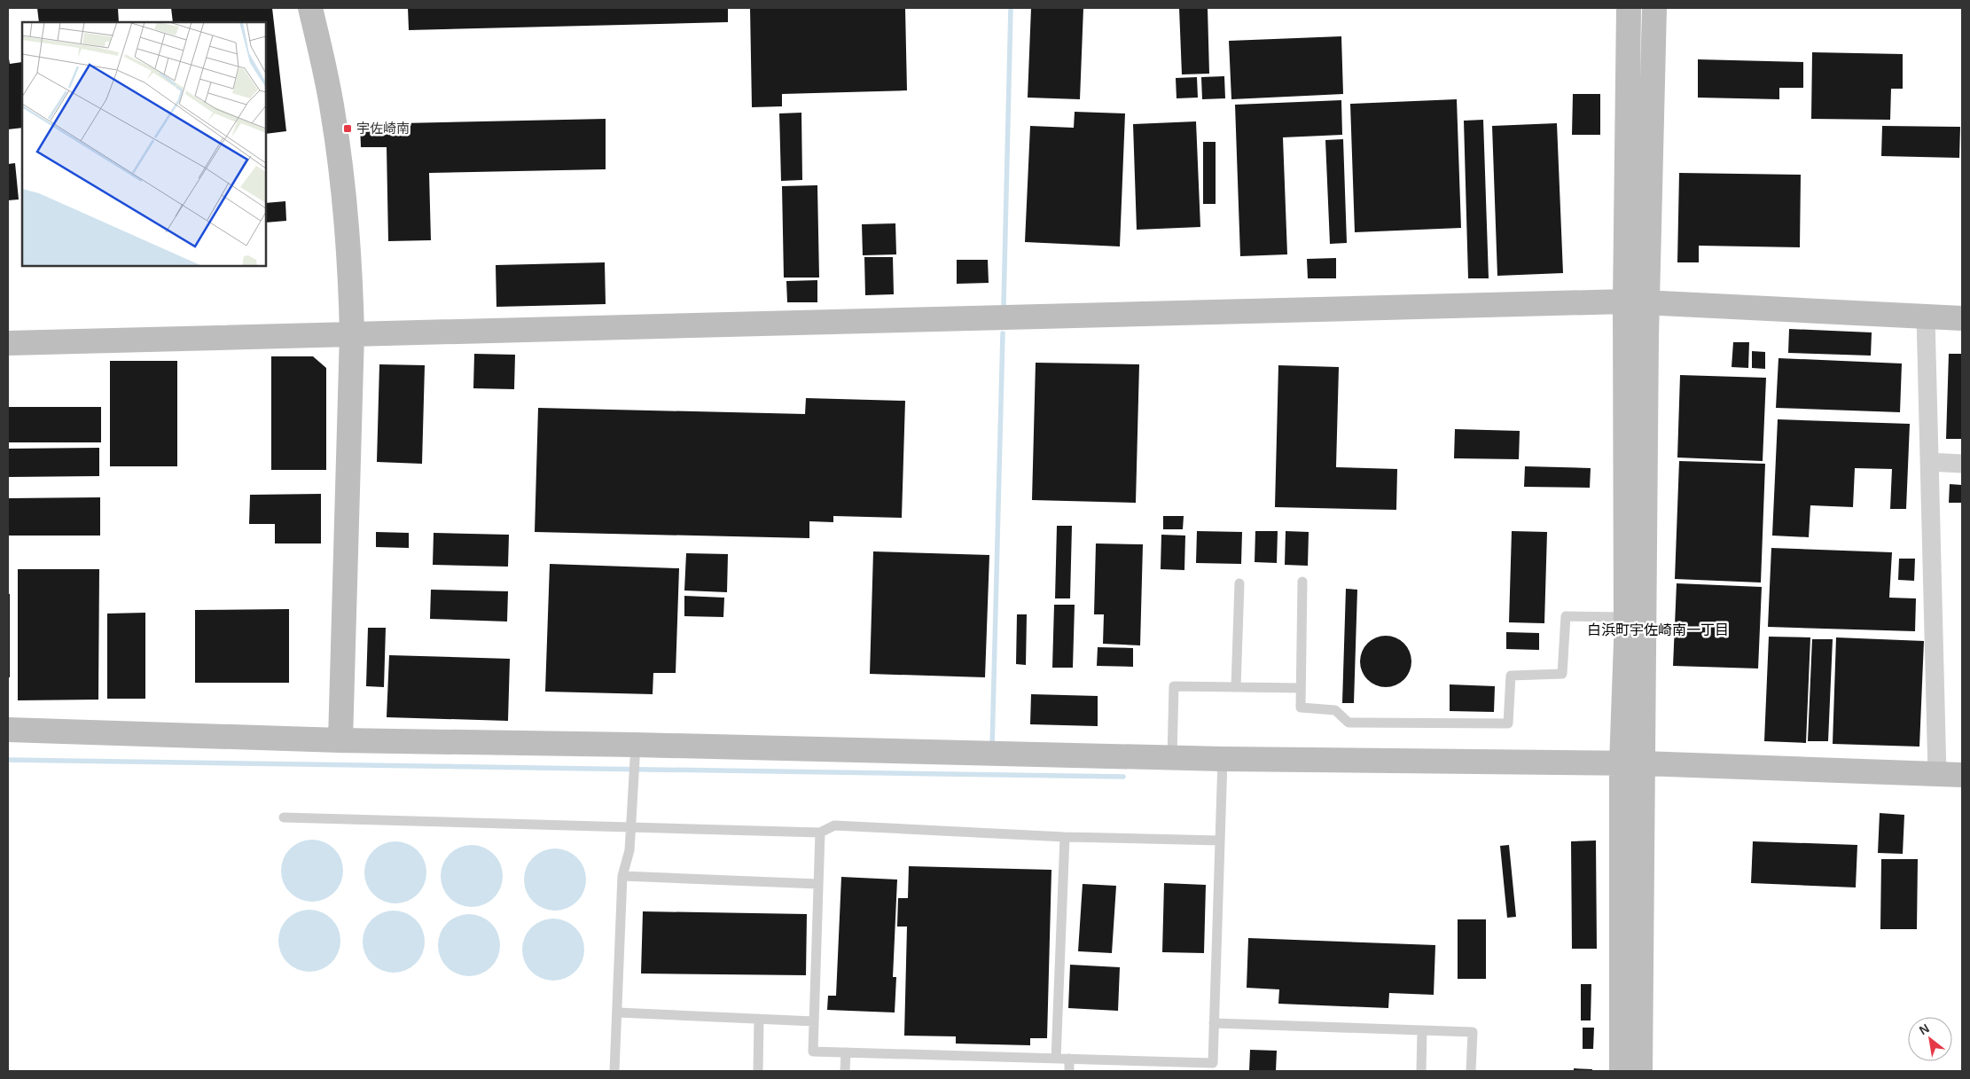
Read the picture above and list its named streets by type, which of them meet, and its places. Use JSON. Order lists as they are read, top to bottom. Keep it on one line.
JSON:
{"districts":["白浜町宇佐崎南一丁目"],"places":{"transit":["宇佐崎南"]},"north":"top left"}
